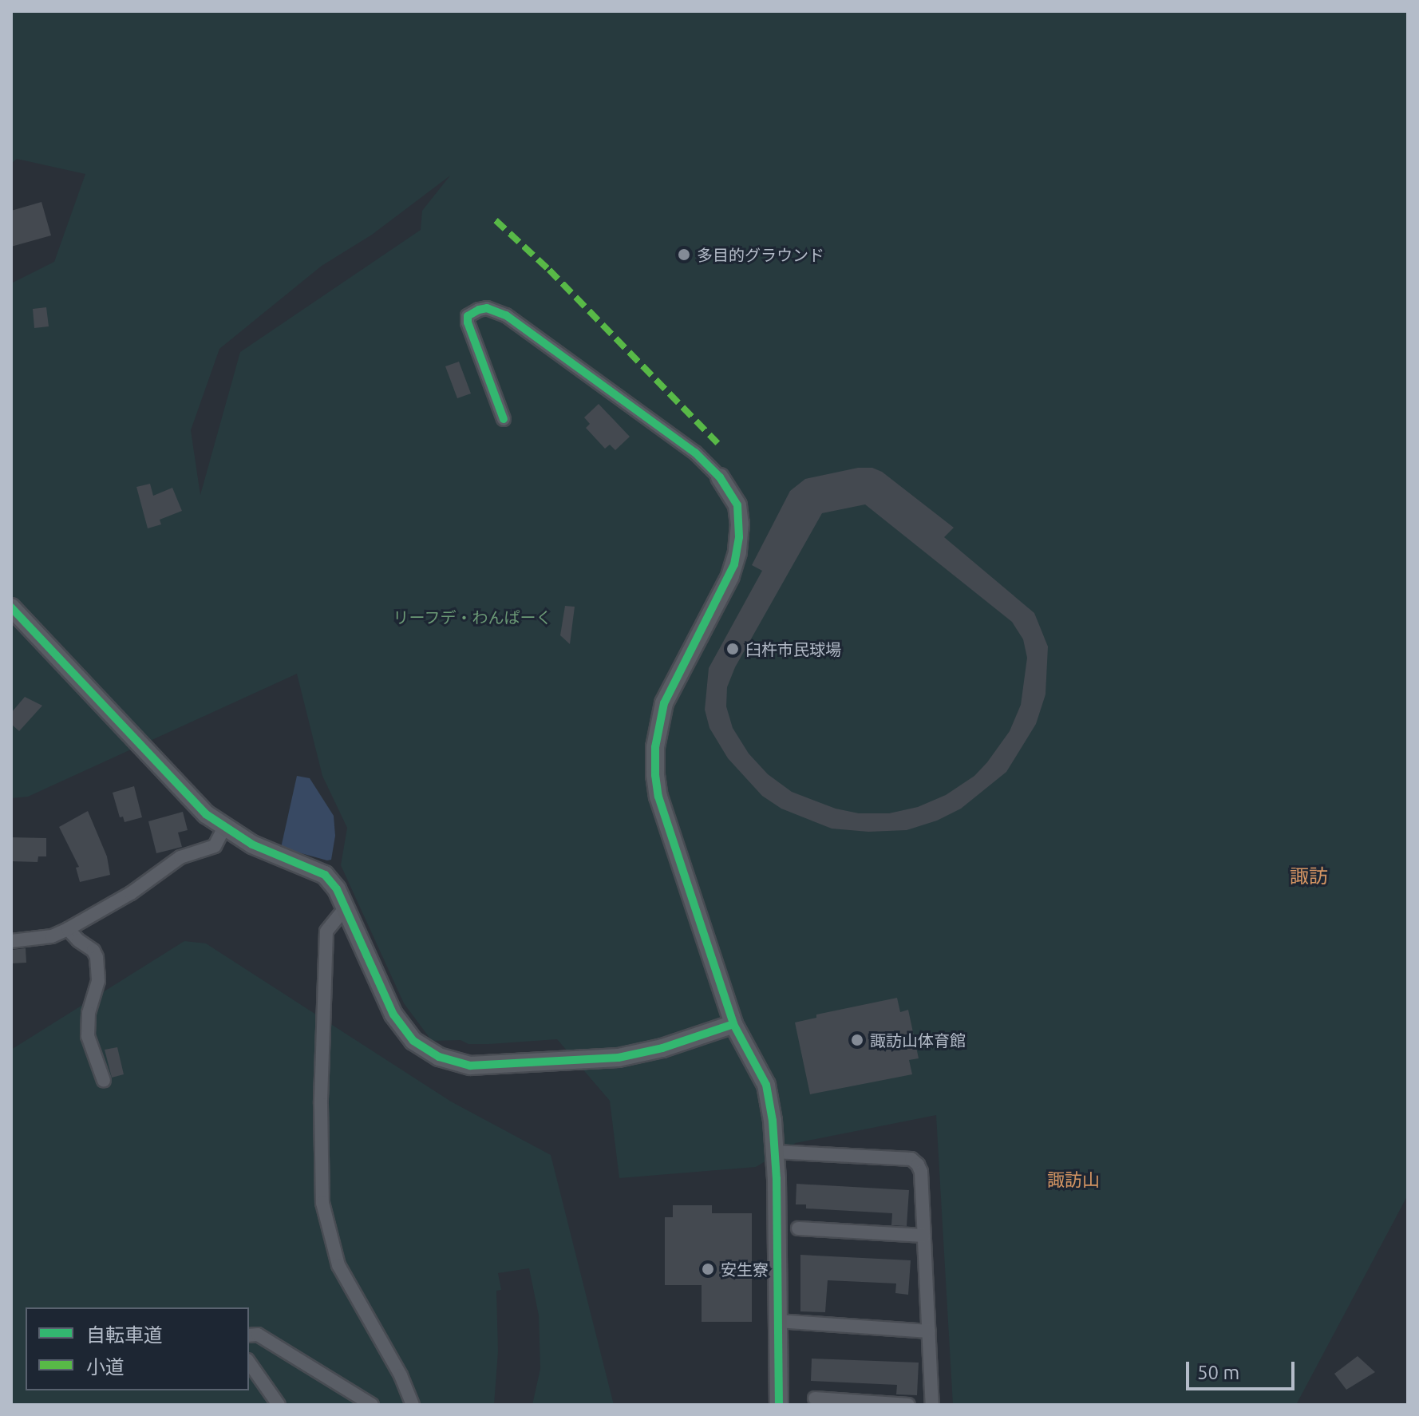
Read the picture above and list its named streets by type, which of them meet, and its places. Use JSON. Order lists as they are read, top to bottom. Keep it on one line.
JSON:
{"districts":["諏訪","諏訪山"],"parks":["リーフデ・わんぱーく"],"places":["多目的グラウンド","臼杵市民球場","諏訪山体育館","安生寮"],"legend":["自転車道","小道"],"scale_bar":"50 m"}
